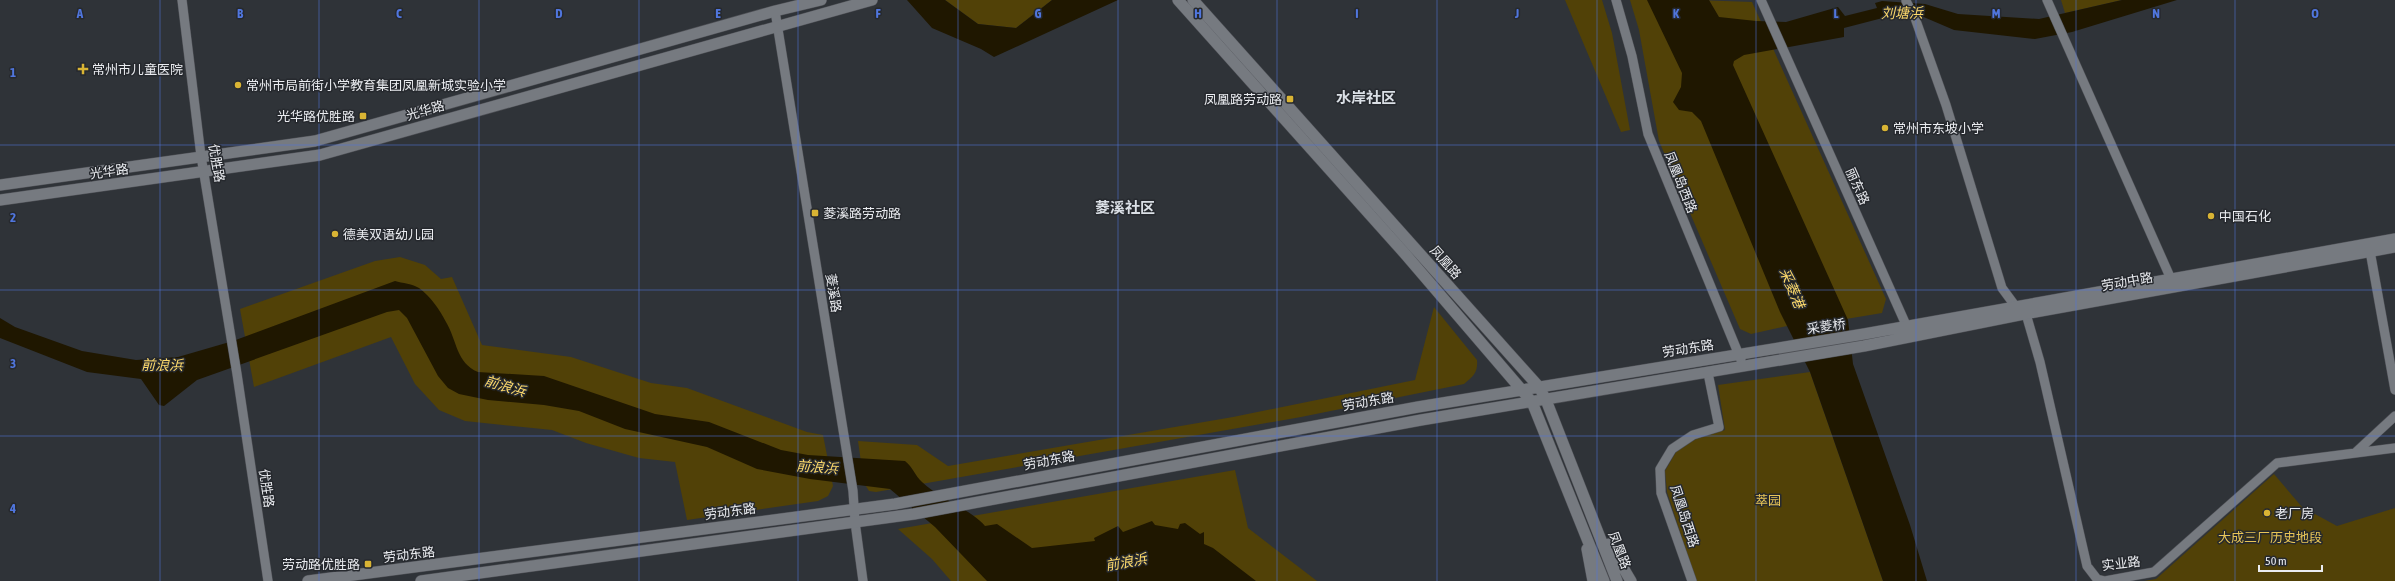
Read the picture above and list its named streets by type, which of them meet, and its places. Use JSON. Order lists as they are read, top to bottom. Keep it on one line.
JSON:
{"streets":{"main road":["光华路","凤凰路","劳动中路","采菱桥","劳动东路"],"street":["优胜路","凤凰岛西路","丽东路","菱溪路","实业路"]},"crossings":[["光华路","优胜路"],["光华路","菱溪路"],["凤凰岛西路","采菱桥"],["凤凰岛西路","劳动东路"],["丽东路","劳动中路"],["凤凰路","劳动东路"],["劳动中路","采菱桥"],["劳动中路","实业路"],["菱溪路","劳动东路"],["采菱桥","劳动东路"]],"districts":["水岸社区","菱溪社区"],"water":["刘塘浜","采菱港","前浪浜"],"parks":["萃园","大成三厂历史地段"],"places":{"health":["常州市儿童医院"],"other":["常州市局前街小学教育集团凤凰新城实验小学","常州市东坡小学","中国石化","德美双语幼儿园","老厂房"],"transit":["凤凰路劳动路","光华路优胜路","菱溪路劳动路","劳动路优胜路"]},"scale_bar":"50 m","grid":{"columns":["A","B","C","D","E","F","G","H","I","J","K","L","M","N","O"],"rows":["1","2","3","4"]}}
